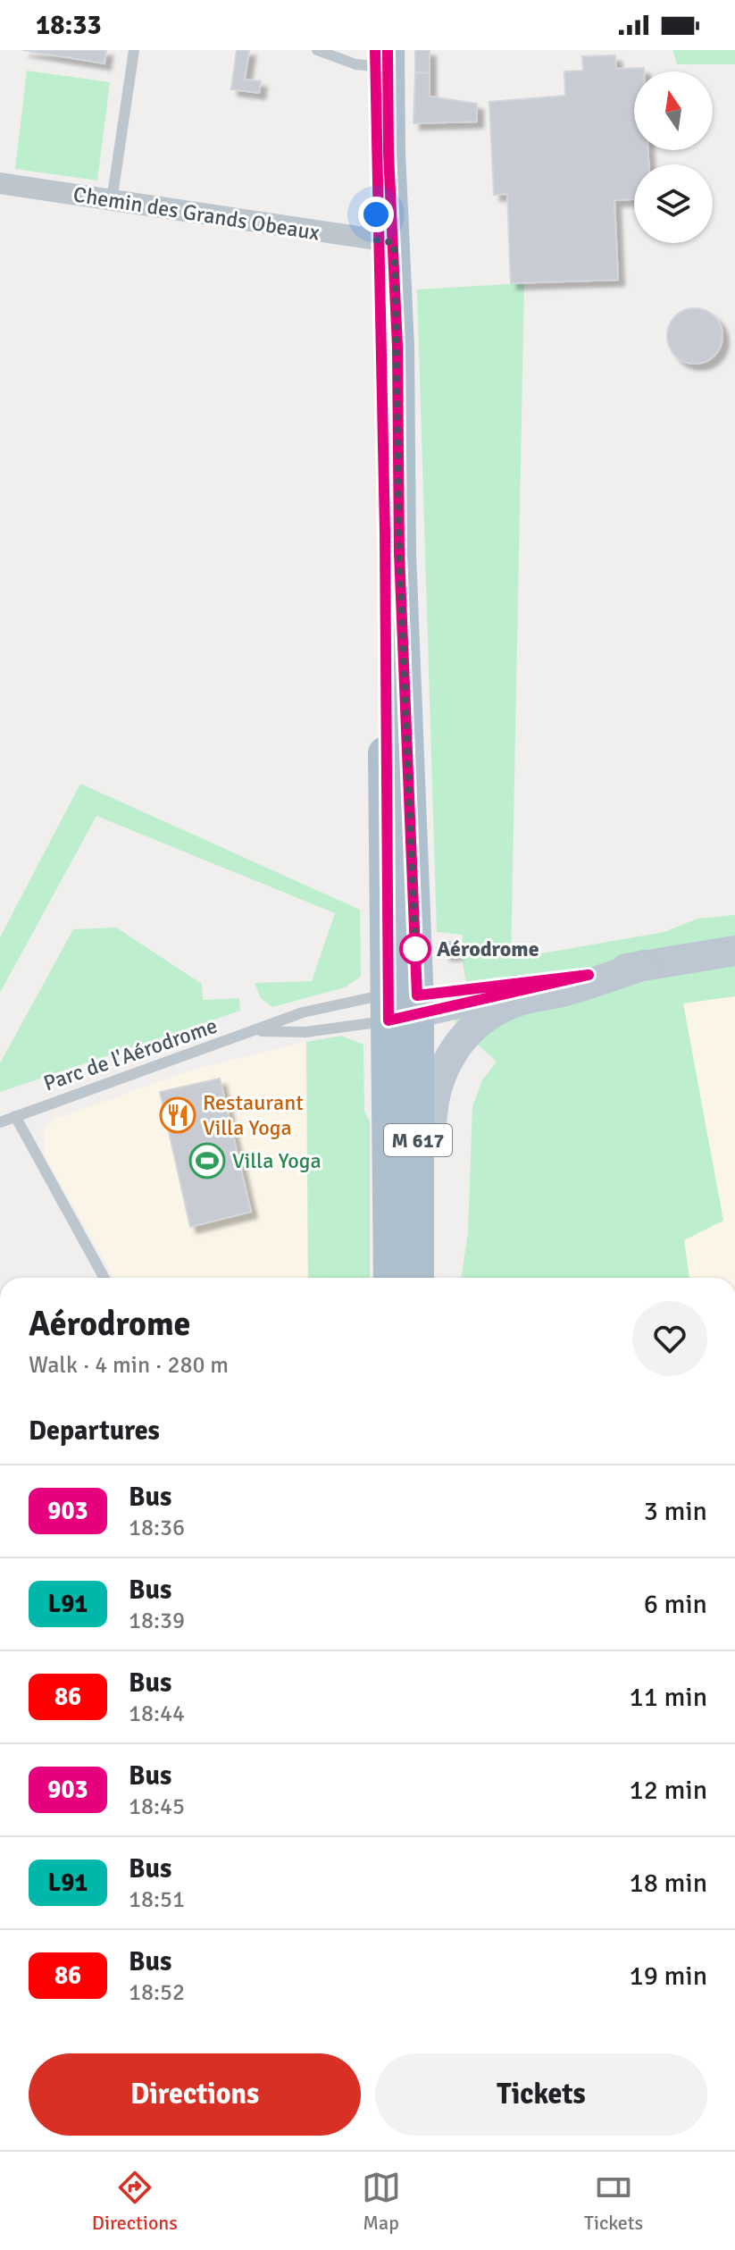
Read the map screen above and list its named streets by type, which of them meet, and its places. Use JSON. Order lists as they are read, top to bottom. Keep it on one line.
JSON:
{"streets":{"main road":["M 617"],"street":["Chemin des Grands Obeaux"],"lane":["Parc de l'Aérodrome"]},"crossings":[["Chemin des Grands Obeaux","M 617"],["Parc de l'Aérodrome","M 617"]],"places":{"other":["Aérodrome"],"restaurant":["Restaurant Villa Yoga"],"sports":["Villa Yoga"]},"lines":["bus line 903"],"north":"top","page":{"status":"18:33","heading":[["Aérodrome","Walk · 4 min · 280 m"],"Departures"],"list":[{"mark":"903","name":"Bus","note":"18:36","value":"3 min"},{"mark":"L91","name":"Bus","note":"18:39","value":"6 min"},{"mark":"86","name":"Bus","note":"18:44","value":"11 min"},{"mark":"903","name":"Bus","note":"18:45","value":"12 min"},{"mark":"L91","name":"Bus","note":"18:51","value":"18 min"},{"mark":"86","name":"Bus","note":"18:52","value":"19 min"}],"buttons":["Directions","Tickets"],"tabs":["Directions","Map","Tickets"]}}
